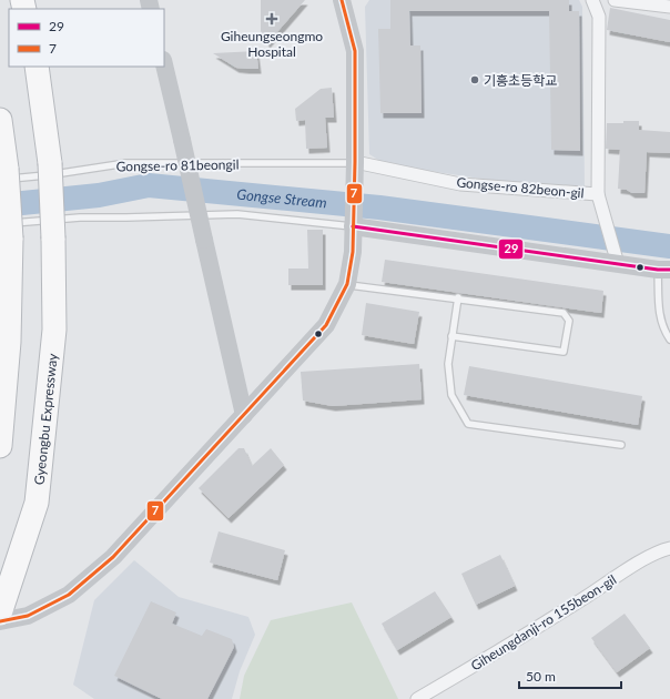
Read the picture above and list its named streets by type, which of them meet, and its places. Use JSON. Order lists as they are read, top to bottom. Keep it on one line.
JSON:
{"streets":{"highway":["Gyeongbu Expressway"],"street":["Gongse-ro 82beon-gil","Giheungdanji-ro 155beon-gil"],"lane":["Gongse-ro 81beongil"]},"crossings":[["Gongse-ro 81beongil","Gongse-ro 82beon-gil"]],"water":["Gongse Stream"],"places":{"health":["Giheungseongmo Hospital"],"other":["기흥초등학교"]},"lines":["transit line 7","transit line 29"],"legend":["29","7"],"scale_bar":"50 m"}
